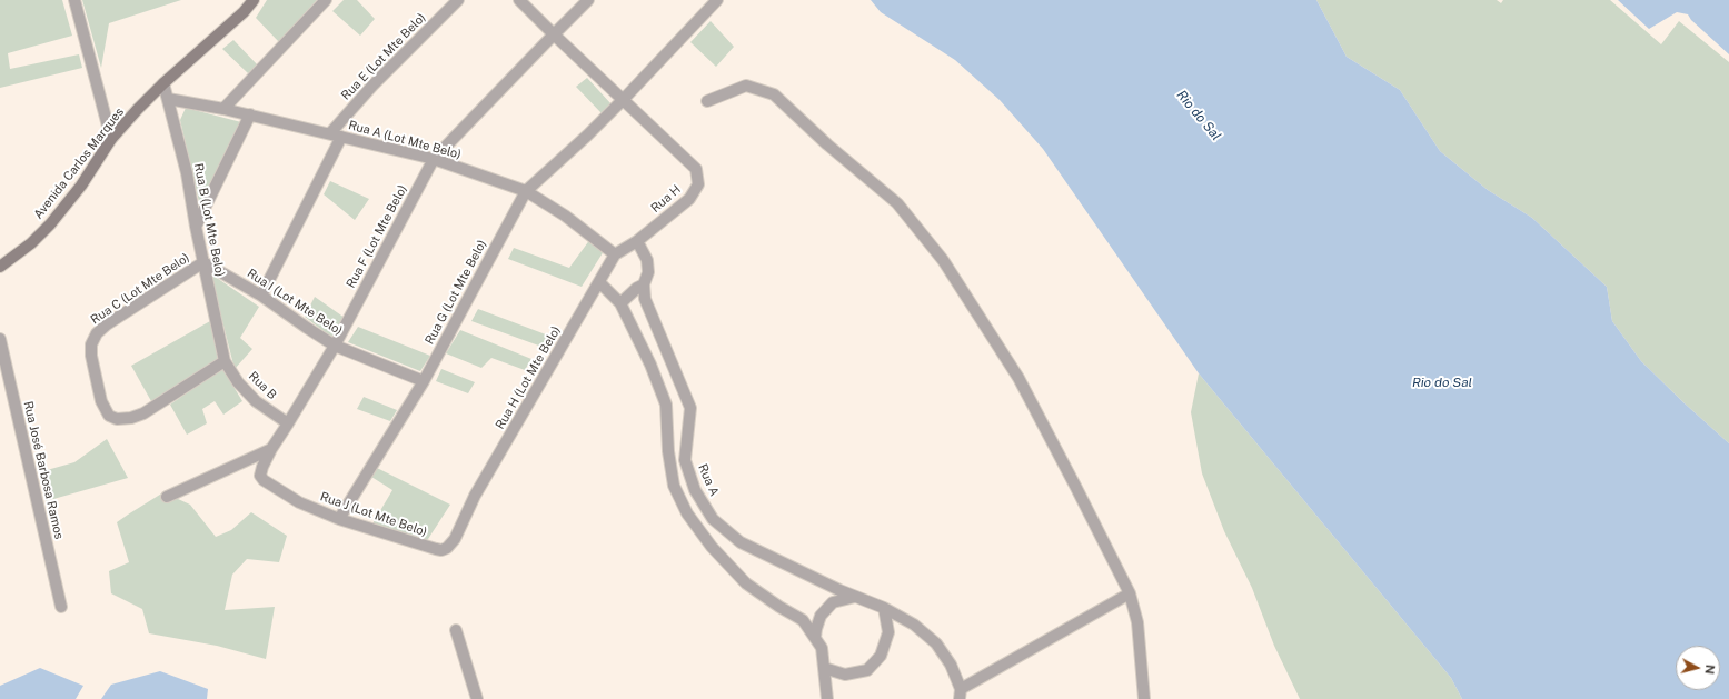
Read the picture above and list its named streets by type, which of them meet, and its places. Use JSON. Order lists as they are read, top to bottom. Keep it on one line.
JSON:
{"streets":{"street":["Rua E (Lot Mte Belo)","Rua A (Lot Mte Belo)","Avenida Carlos Marques","Rua H","Rua B (Lot Mte Belo)","Rua F (Lot Mte Belo)","Rua C (Lot Mte Belo)","Rua G (Lot Mte Belo)","Rua I (Lot Mte Belo)","Rua H (Lot Mte Belo)","Rua B","Rua José Barbosa Ramos","Rua A","Rua J (Lot Mte Belo)"]},"crossings":[["Rua E (Lot Mte Belo)","Rua A (Lot Mte Belo)"],["Rua A (Lot Mte Belo)","Rua B (Lot Mte Belo)"],["Rua A (Lot Mte Belo)","Rua F (Lot Mte Belo)"],["Rua A (Lot Mte Belo)","Rua G (Lot Mte Belo)"],["Rua A (Lot Mte Belo)","Rua H (Lot Mte Belo)"],["Avenida Carlos Marques","Rua B (Lot Mte Belo)"],["Rua H","Rua G (Lot Mte Belo)"],["Rua H","Rua H (Lot Mte Belo)"],["Rua H","Rua A"],["Rua B (Lot Mte Belo)","Rua C (Lot Mte Belo)"],["Rua B (Lot Mte Belo)","Rua I (Lot Mte Belo)"],["Rua B (Lot Mte Belo)","Rua B"],["Rua F (Lot Mte Belo)","Rua I (Lot Mte Belo)"],["Rua F (Lot Mte Belo)","Rua B"],["Rua F (Lot Mte Belo)","Rua J (Lot Mte Belo)"],["Rua C (Lot Mte Belo)","Rua I (Lot Mte Belo)"],["Rua C (Lot Mte Belo)","Rua B"],["Rua G (Lot Mte Belo)","Rua I (Lot Mte Belo)"],["Rua G (Lot Mte Belo)","Rua J (Lot Mte Belo)"],["Rua H (Lot Mte Belo)","Rua A"],["Rua H (Lot Mte Belo)","Rua J (Lot Mte Belo)"]],"water":["Rio do Sal"],"north":"right"}
